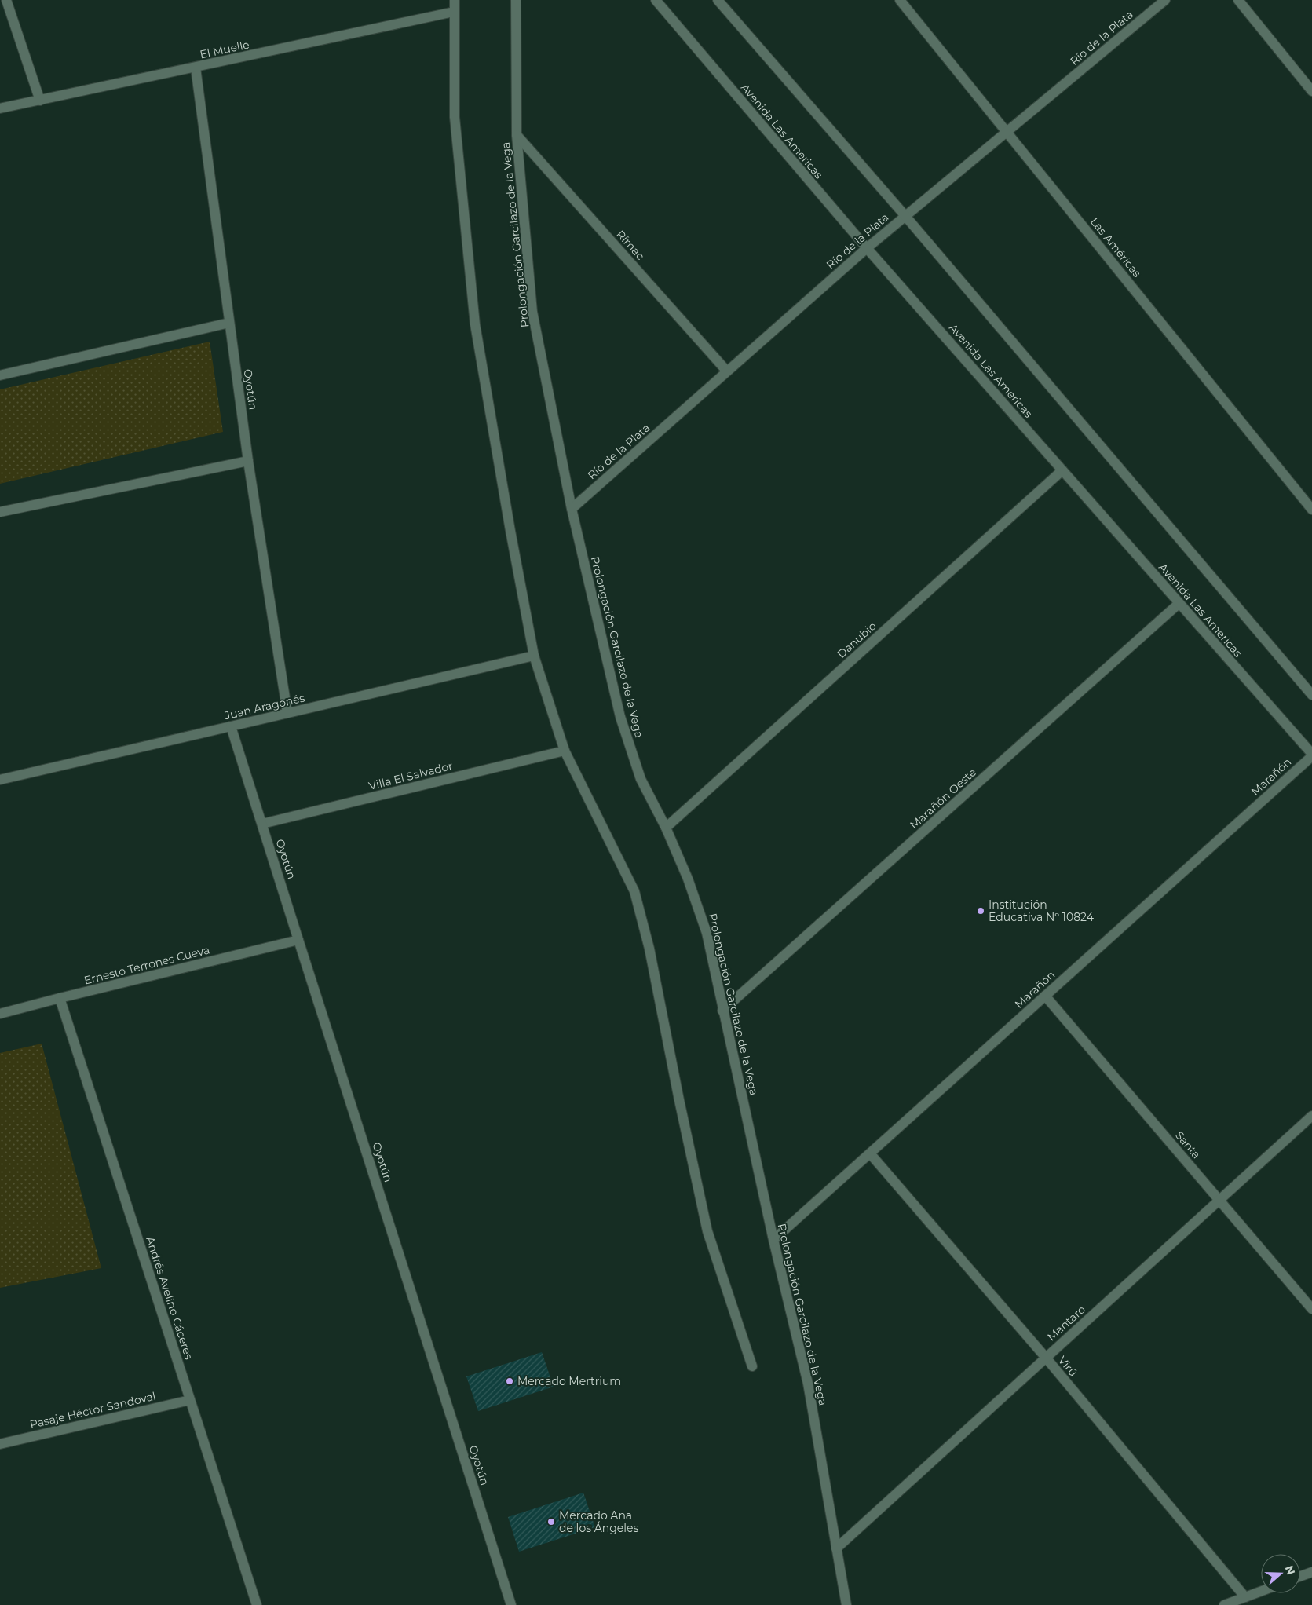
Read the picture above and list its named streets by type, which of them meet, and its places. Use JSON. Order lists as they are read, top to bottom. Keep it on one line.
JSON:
{"streets":{"street":["Río de la Plata","El Muelle","Avenida Las Americas","Prolongación Garcilazo de la Vega","Rímac","Las Américas","Oyotún","Danubio","Juan Aragonés","Villa El Salvador","Marañón","Marañón Oeste","Ernesto Terrones Cueva","Santa","Andrés Avelino Cáceres","Mantaro","Virú","Pasaje Héctor Sandoval"]},"crossings":[["Río de la Plata","Avenida Las Americas"],["Río de la Plata","Prolongación Garcilazo de la Vega"],["Río de la Plata","Rímac"],["Río de la Plata","Las Américas"],["El Muelle","Oyotún"],["Avenida Las Americas","Danubio"],["Avenida Las Americas","Marañón"],["Avenida Las Americas","Marañón Oeste"],["Prolongación Garcilazo de la Vega","Rímac"],["Prolongación Garcilazo de la Vega","Danubio"],["Prolongación Garcilazo de la Vega","Marañón"],["Prolongación Garcilazo de la Vega","Marañón Oeste"],["Prolongación Garcilazo de la Vega","Mantaro"],["Oyotún","Juan Aragonés"],["Oyotún","Villa El Salvador"],["Oyotún","Ernesto Terrones Cueva"],["Marañón","Santa"],["Marañón","Virú"],["Ernesto Terrones Cueva","Andrés Avelino Cáceres"],["Santa","Mantaro"],["Andrés Avelino Cáceres","Pasaje Héctor Sandoval"],["Mantaro","Virú"]],"places":["Institución Educativa Nº 10824","Mercado Mertrium","Mercado Ana de los Ángeles"],"north":"right"}
